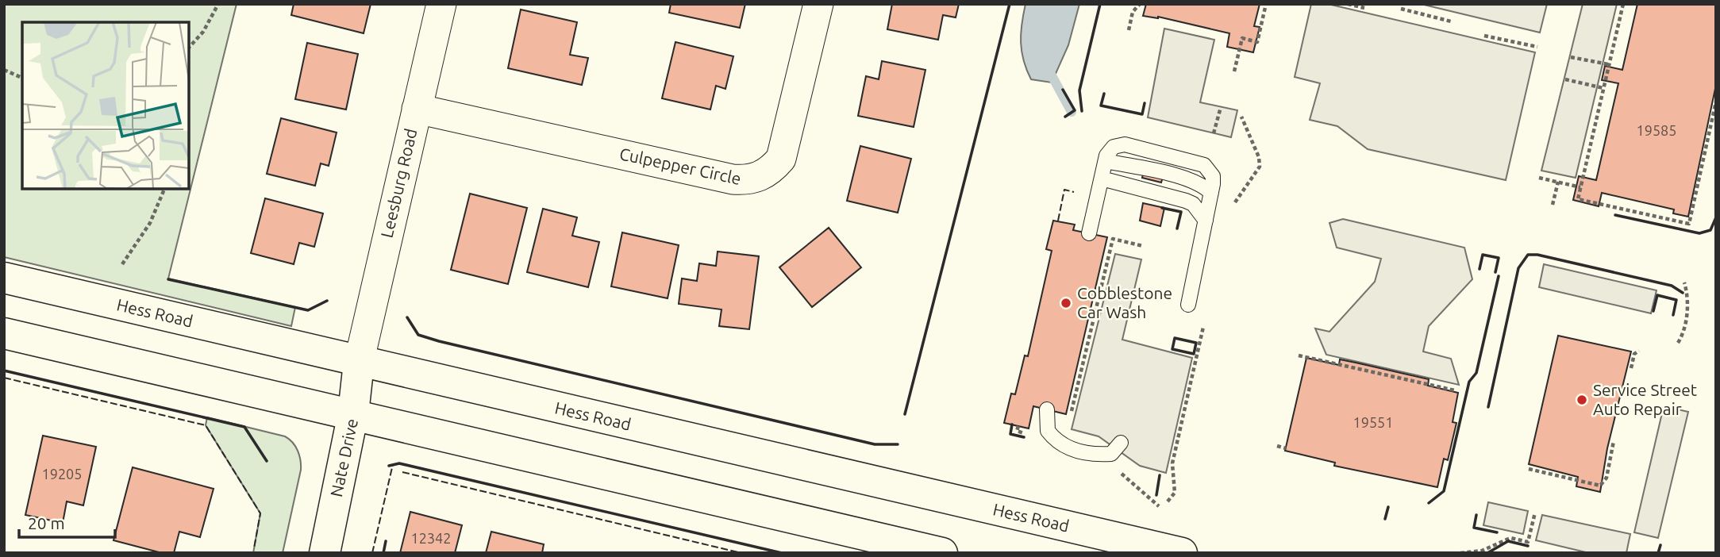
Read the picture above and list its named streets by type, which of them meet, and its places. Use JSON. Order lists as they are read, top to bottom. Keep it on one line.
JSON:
{"streets":{"main road":["Hess Road","Nate Drive"],"street":["Culpepper Circle","Leesburg Road"]},"crossings":[["Culpepper Circle","Leesburg Road"],["Leesburg Road","Hess Road"],["Leesburg Road","Nate Drive"],["Hess Road","Nate Drive"]],"places":["Cobblestone Car Wash","Service Street Auto Repair"],"house_numbers":["19585","19551","19205","12342"],"scale_bar":"20 m"}
